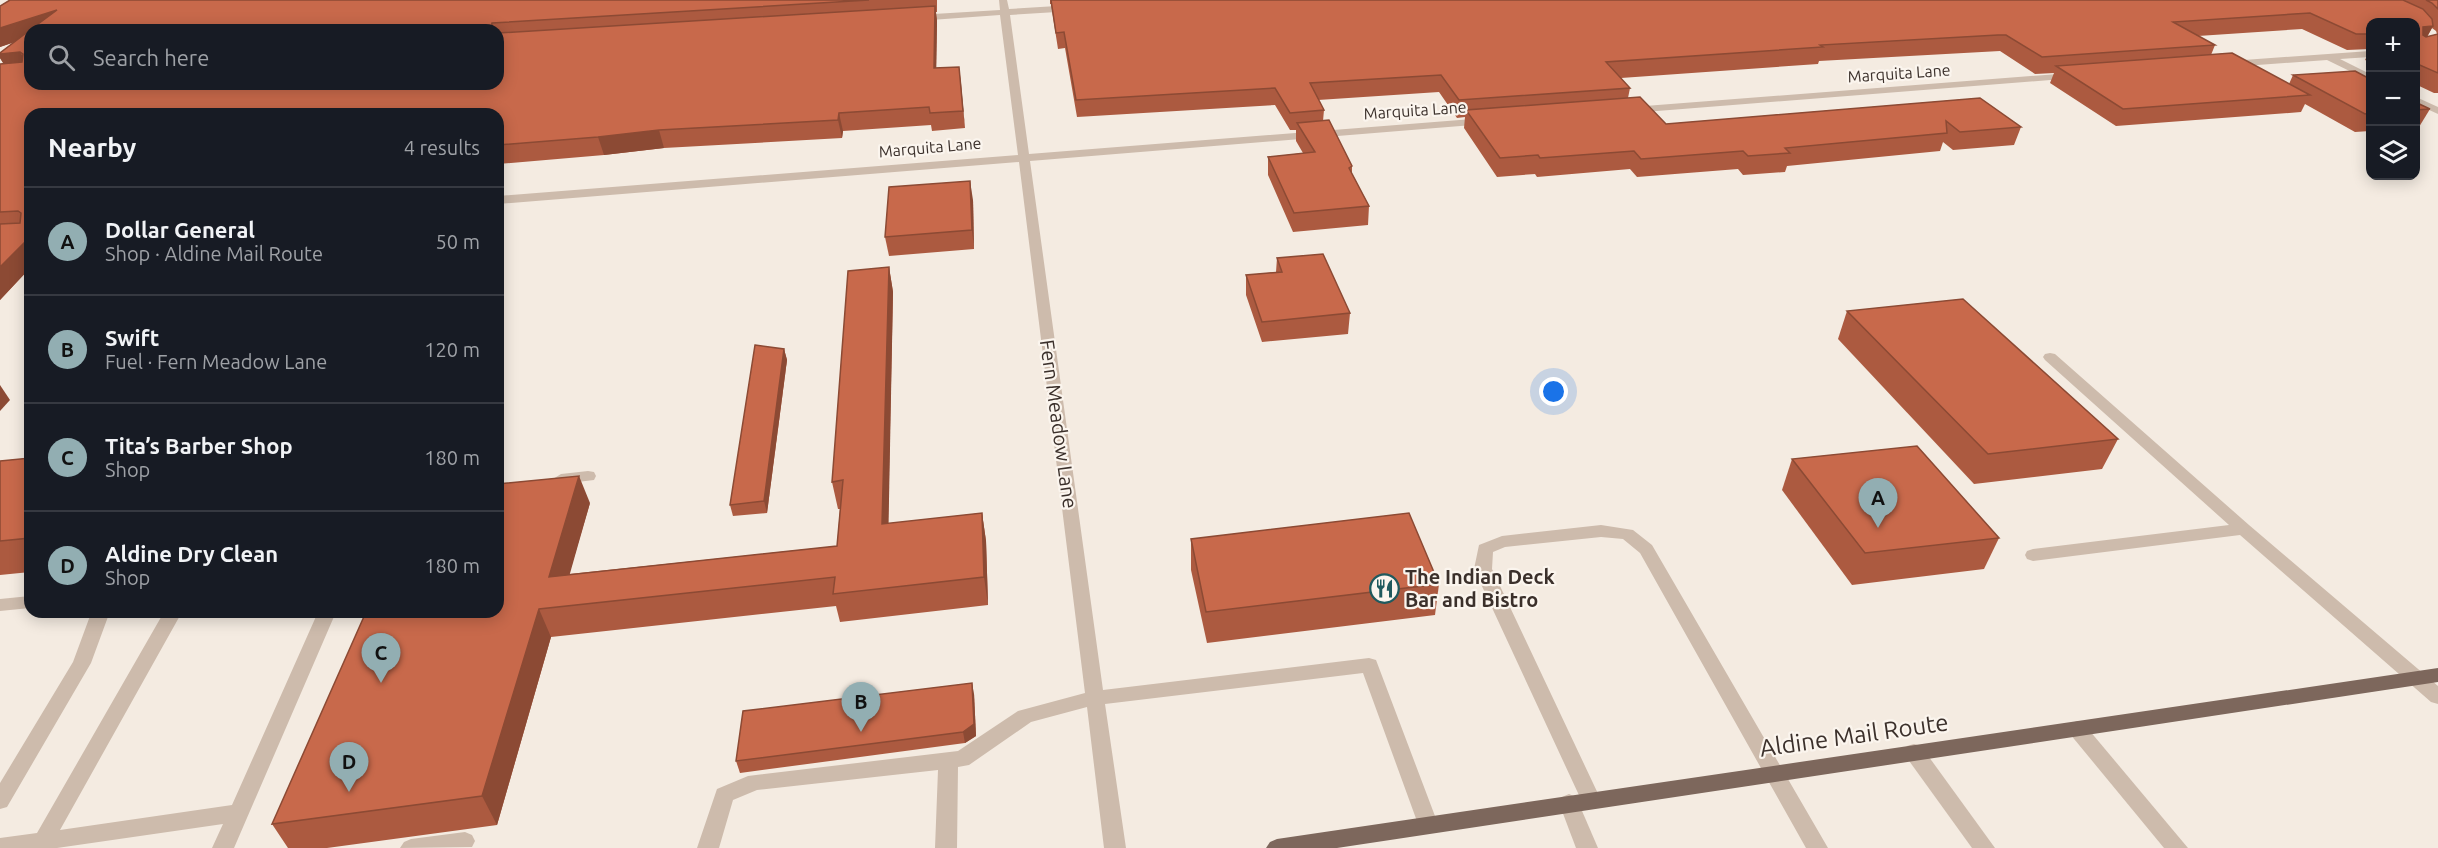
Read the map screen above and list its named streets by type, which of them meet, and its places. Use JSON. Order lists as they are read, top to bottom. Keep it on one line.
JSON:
{"streets":{"main road":["Aldine Mail Route"],"street":["Marquita Lane","Fern Meadow Lane"]},"crossings":[["Marquita Lane","Fern Meadow Lane"]],"places":{"restaurant":["The Indian Deck Bar and Bistro"]},"page":{"map_buttons":["+","−"],"search":"Search here","heading":["Nearby","4 results"],"list":[{"mark":"A","name":"Dollar General","note":"Shop · Aldine Mail Route","value":"50 m"},{"mark":"B","name":"Swift","note":"Fuel · Fern Meadow Lane","value":"120 m"},{"mark":"C","name":"Tita’s Barber Shop","note":"Shop","value":"180 m"},{"mark":"D","name":"Aldine Dry Clean","note":"Shop","value":"180 m"}],"pins":["A","C","B","D"]}}
